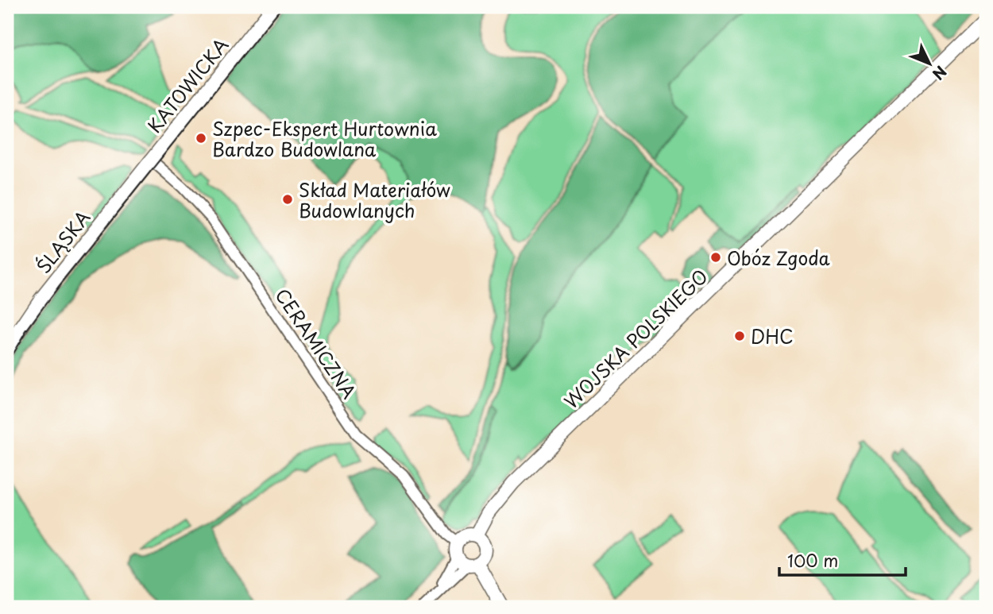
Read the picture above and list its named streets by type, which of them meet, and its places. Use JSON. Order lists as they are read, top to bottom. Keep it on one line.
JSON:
{"streets":{"street":["KATOWICKA","ŚLĄSKA","WOJSKA POLSKIEGO","CERAMICZNA"]},"crossings":[["KATOWICKA","ŚLĄSKA"],["KATOWICKA","CERAMICZNA"],["ŚLĄSKA","CERAMICZNA"],["WOJSKA POLSKIEGO","CERAMICZNA"]],"places":["Szpec-Ekspert Hurtownia Bardzo Budowlana","Skład Materiałów Budowlanych","Obóz Zgoda","DHC"],"scale_bar":"100 m","north":"bottom right"}
